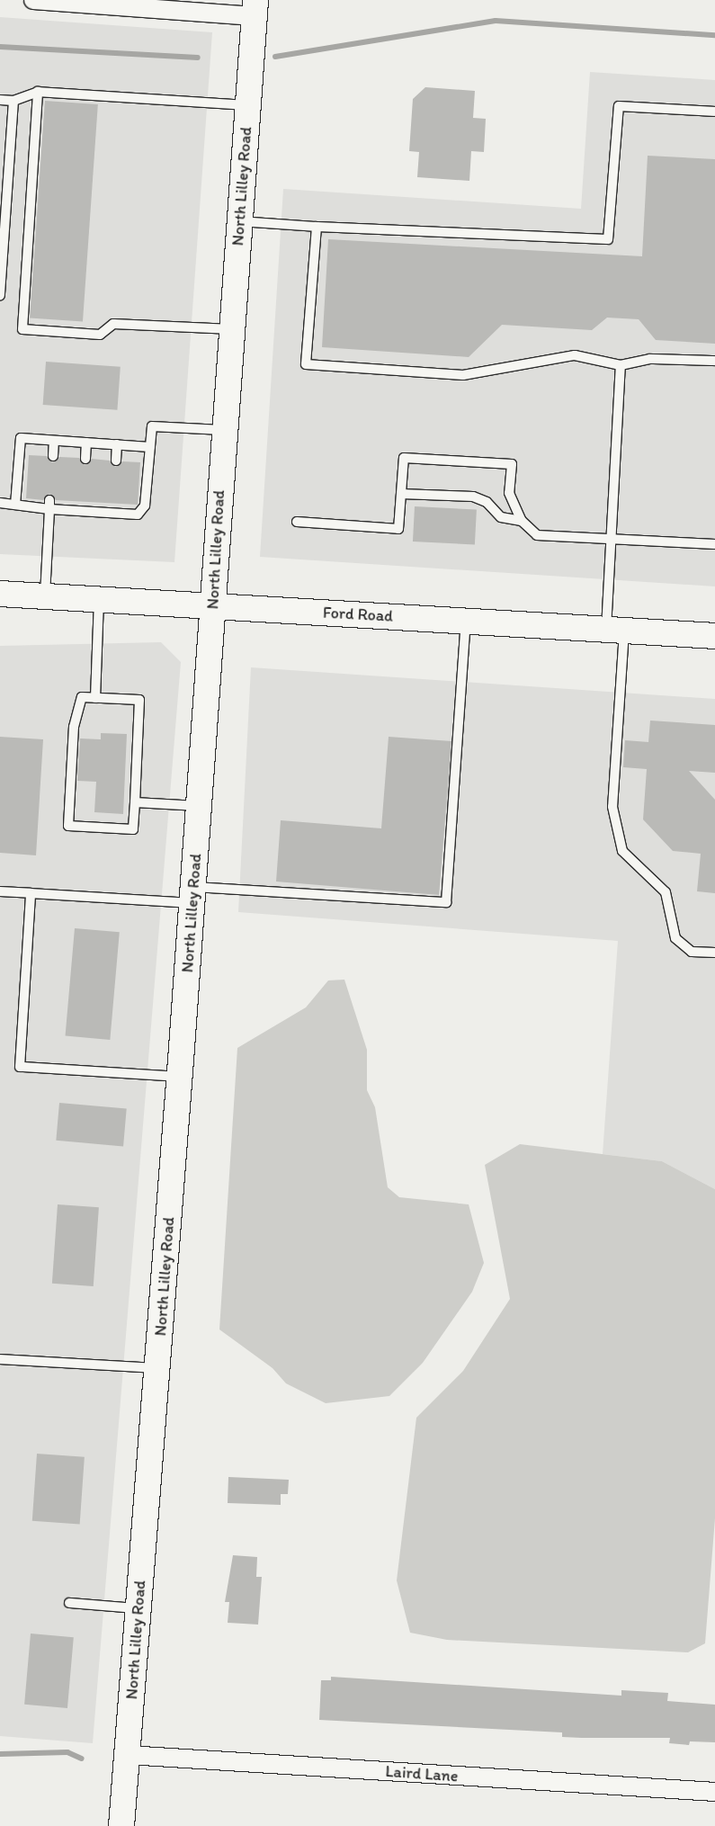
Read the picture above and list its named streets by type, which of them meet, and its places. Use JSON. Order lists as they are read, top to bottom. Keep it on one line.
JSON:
{"streets":{"street":["North Lilley Road","Ford Road","Laird Lane"]},"crossings":[["North Lilley Road","Ford Road"],["North Lilley Road","Laird Lane"]]}
